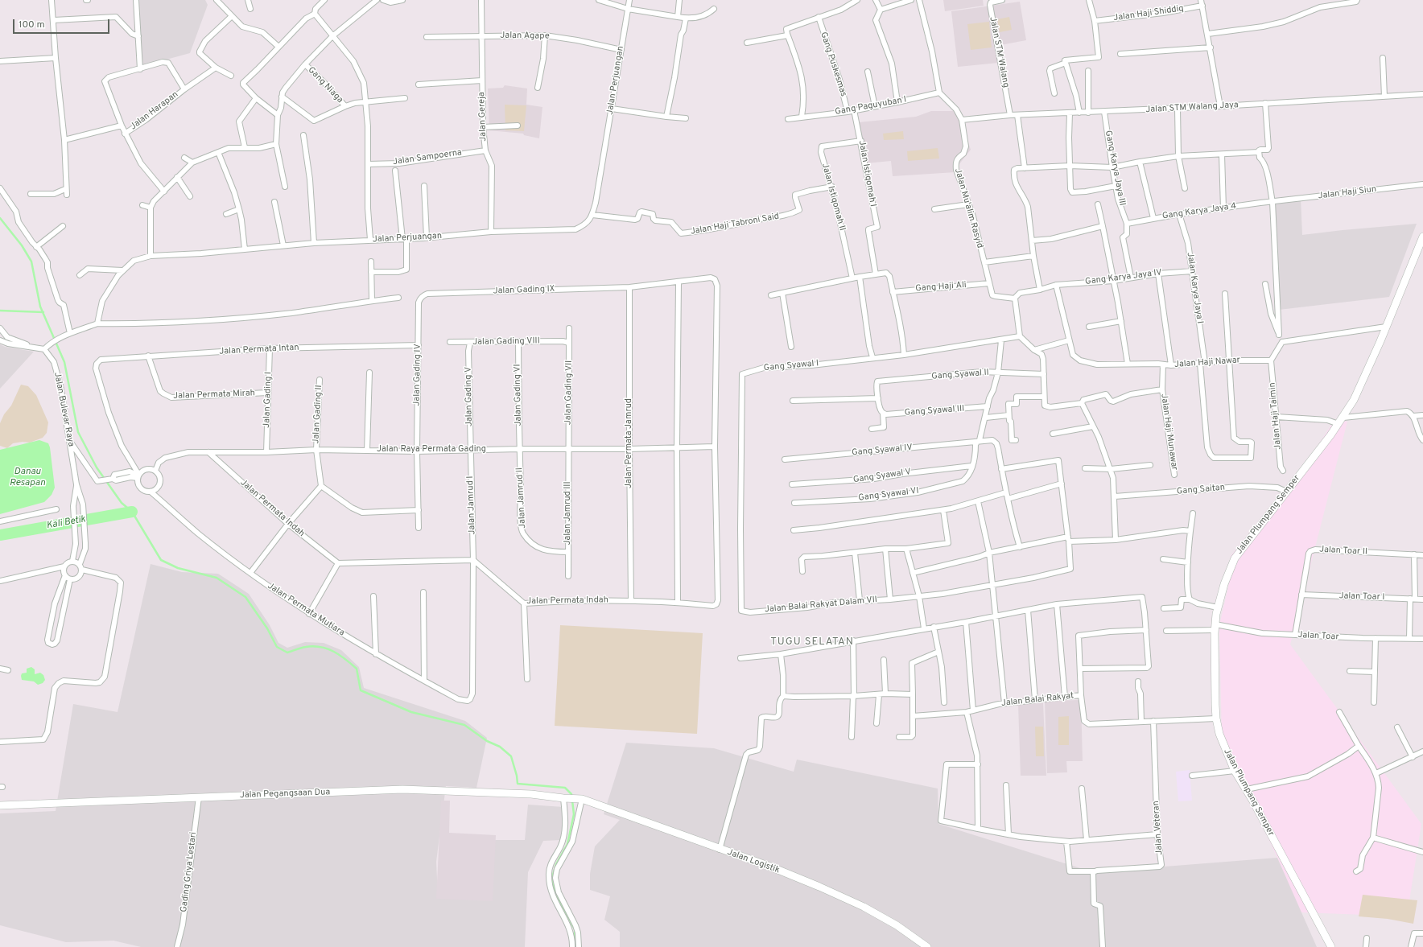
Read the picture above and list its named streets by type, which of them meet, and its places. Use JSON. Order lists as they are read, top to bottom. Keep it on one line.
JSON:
{"streets":{"main road":["Jalan Plumpang Semper","Jalan Pegangsaan Dua","Jalan Logistik"],"street":["Jalan Haji Shiddiq","Jalan Agape","Jalan STM Walang","Gang Puskesmas","Jalan Perjuangan","Gang Niaga","Gang Paguyuban I","Jalan STM Walang Jaya","Jalan Harapan","Jalan Gereja","Jalan Sampoerna","Gang Karya Jaya III","Jalan Istiqomah I","Jalan Haji Siun","Jalan Istiqomah II","Jalan Mu'alim Rasyid","Gang Karya Jaya 4","Jalan Haji Tabroni Said","Gang Karya Jaya IV","Gang Haji Ali","Jalan Karya Jaya I","Jalan Gading IX","Jalan Gading VIII","Jalan Permata Intan","Jalan Haji Nawar","Gang Syawal I","Jalan Gading IV","Gang Syawal II","Jalan Gading VII","Jalan Permata Mirah","Jalan Gading VI","Jalan Gading V","Jalan Gading I","Jalan Bulevar Raya","Gang Syawal III","Jalan Gading II","Jalan Haji Taimin","Jalan Haji Munawar","Jalan Permata Jamrud","Jalan Raya Permata Gading","Gang Syawal IV","Gang Syawal V","Gang Saitan","Gang Syawal VI","Jalan Jamrud II","Jalan Jamrud I","Jalan Permata Indah","Jalan Jamrud III","Jalan Toar II","Jalan Toar I","Jalan Balai Rakyat Dalam VII","Jalan Permata Mutiara","Jalan Toar","Jalan Balai Rakyat","Jalan Veteran","Gading Griya Lestari"]},"crossings":[["Jalan Agape","Jalan Perjuangan"],["Jalan Agape","Jalan Gereja"],["Jalan STM Walang","Jalan STM Walang Jaya"],["Gang Puskesmas","Gang Paguyuban I"],["Jalan Perjuangan","Jalan Gereja"],["Jalan Perjuangan","Jalan Haji Tabroni Said"],["Gang Paguyuban I","Jalan Istiqomah I"],["Jalan STM Walang Jaya","Gang Karya Jaya III"],["Jalan STM Walang Jaya","Jalan Mu'alim Rasyid"],["Jalan Gereja","Jalan Sampoerna"],["Gang Karya Jaya III","Gang Karya Jaya 4"],["Jalan Istiqomah I","Jalan Istiqomah II"],["Jalan Haji Siun","Gang Karya Jaya 4"],["Jalan Istiqomah II","Jalan Haji Tabroni Said"],["Jalan Mu'alim Rasyid","Gang Karya Jaya IV"],["Jalan Mu'alim Rasyid","Gang Haji Ali"],["Gang Karya Jaya 4","Jalan Karya Jaya I"],["Gang Karya Jaya IV","Jalan Karya Jaya I"],["Gang Karya Jaya IV","Jalan Haji Nawar"],["Jalan Karya Jaya I","Jalan Haji Nawar"],["Jalan Gading IX","Jalan Gading IV"],["Jalan Gading IX","Jalan Permata Jamrud"],["Jalan Gading IX","Jalan Raya Permata Gading"],["Jalan Gading VIII","Jalan Gading VII"],["Jalan Gading VIII","Jalan Gading VI"],["Jalan Gading VIII","Jalan Gading V"],["Jalan Permata Intan","Jalan Gading IV"],["Jalan Permata Intan","Jalan Permata Mirah"],["Jalan Permata Intan","Jalan Gading I"],["Jalan Permata Intan","Jalan Raya Permata Gading"],["Jalan Permata Intan","Jalan Permata Mutiara"],["Jalan Haji Nawar","Jalan Haji Taimin"],["Jalan Haji Nawar","Jalan Haji Munawar"],["Gang Syawal I","Gang Syawal VI"],["Gang Syawal I","Jalan Balai Rakyat Dalam VII"],["Jalan Gading IV","Jalan Raya Permata Gading"],["Gang Syawal II","Gang Syawal VI"],["Jalan Gading VII","Jalan Raya Permata Gading"],["Jalan Gading VII","Jalan Jamrud III"],["Jalan Permata Mirah","Jalan Gading I"],["Jalan Gading VI","Jalan Raya Permata Gading"],["Jalan Gading VI","Jalan Jamrud II"],["Jalan Gading V","Jalan Raya Permata Gading"],["Jalan Gading V","Jalan Jamrud I"],["Jalan Gading I","Jalan Raya Permata Gading"],["Gang Syawal III","Gang Syawal VI"],["Jalan Gading II","Jalan Raya Permata Gading"],["Jalan Permata Jamrud","Jalan Raya Permata Gading"],["Jalan Permata Jamrud","Jalan Permata Indah"],["Jalan Raya Permata Gading","Jalan Jamrud II"],["Jalan Raya Permata Gading","Jalan Jamrud I"],["Jalan Raya Permata Gading","Jalan Permata Indah"],["Jalan Raya Permata Gading","Jalan Jamrud III"],["Jalan Raya Permata Gading","Jalan Permata Mutiara"],["Gang Syawal IV","Gang Syawal VI"],["Gang Syawal V","Gang Syawal VI"],["Gang Saitan","Jalan Plumpang Semper"],["Jalan Jamrud II","Jalan Jamrud III"],["Jalan Jamrud I","Jalan Permata Indah"],["Jalan Jamrud I","Jalan Permata Mutiara"],["Jalan Plumpang Semper","Jalan Toar"],["Jalan Plumpang Semper","Jalan Balai Rakyat"],["Jalan Toar II","Jalan Toar I"],["Jalan Toar II","Jalan Toar"],["Jalan Balai Rakyat","Jalan Veteran"],["Jalan Pegangsaan Dua","Jalan Logistik"],["Jalan Pegangsaan Dua","Gading Griya Lestari"]],"districts":["TUGU SELATAN"],"water":["Danau Resapan","Kali Betik"],"scale_bar":"100 m"}
